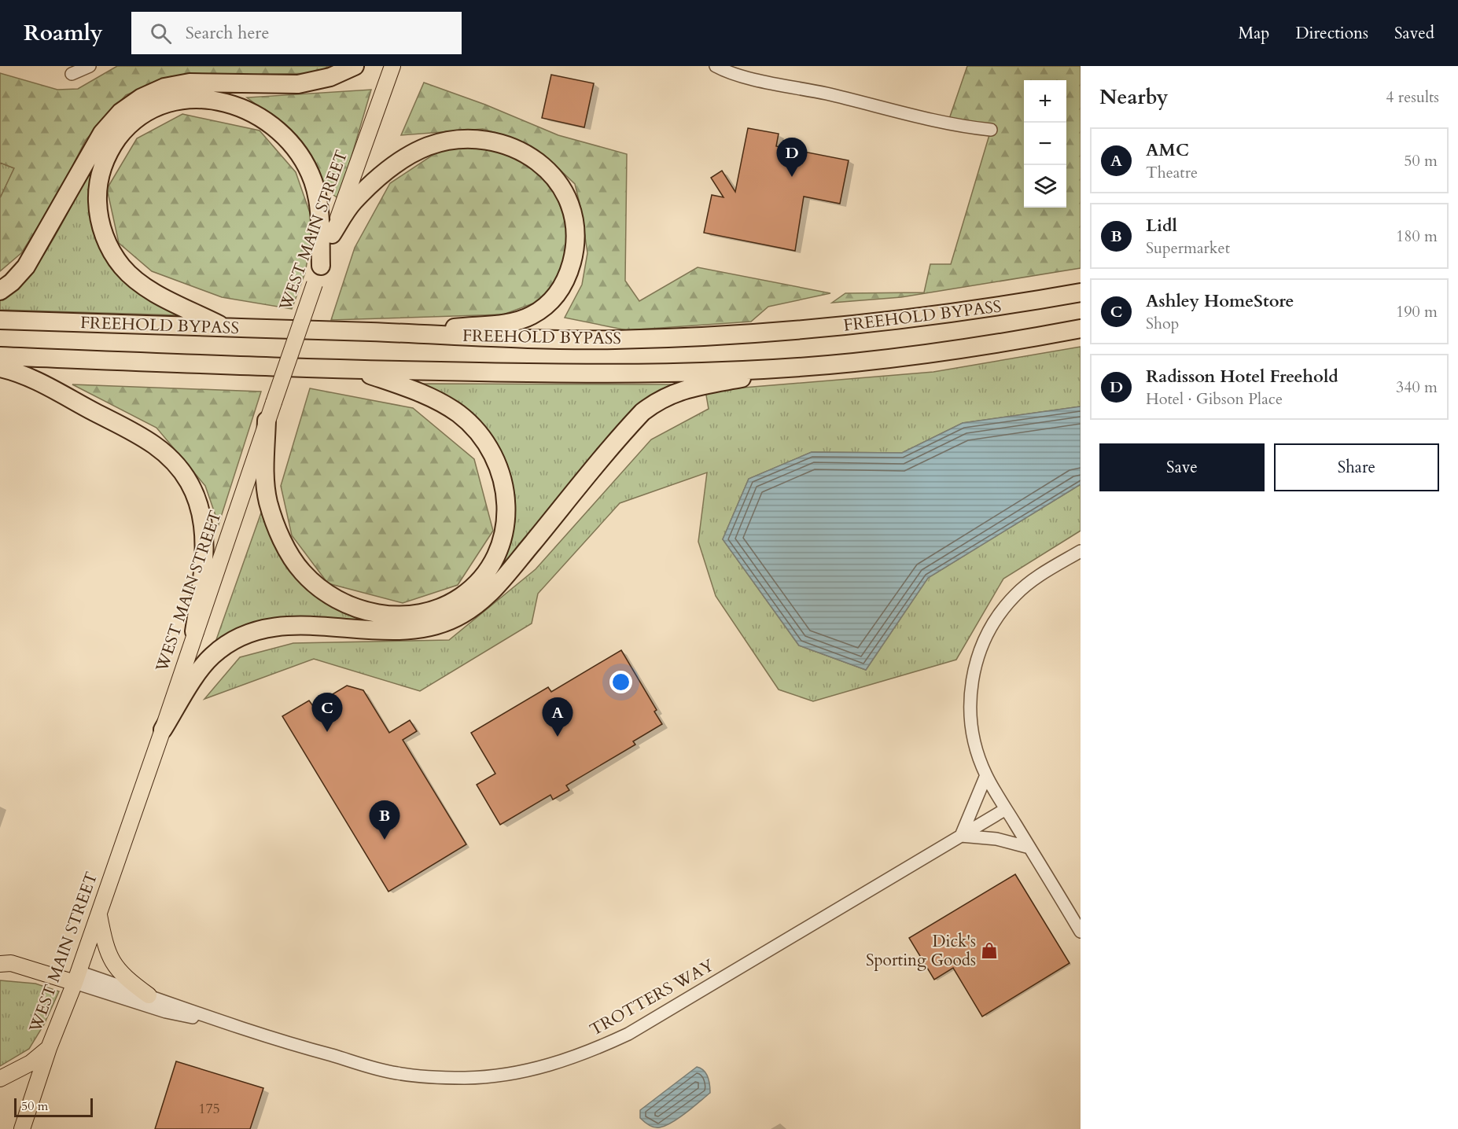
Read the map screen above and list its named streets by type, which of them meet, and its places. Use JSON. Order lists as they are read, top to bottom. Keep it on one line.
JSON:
{"streets":{"highway":["FREEHOLD BYPASS"],"main road":["WEST MAIN STREET"],"street":["TROTTERS WAY"]},"crossings":[["WEST MAIN STREET","TROTTERS WAY"]],"places":{"shop":["Dick's Sporting Goods"]},"house_numbers":["175"],"scale_bar":"50 m","page":{"header":"Roamly","search":"Search here","nav":["Map","Directions","Saved"],"heading":["Nearby","4 results"],"map_buttons":["+","−"],"list":[{"mark":"A","name":"AMC","note":"Theatre","value":"50 m"},{"mark":"B","name":"Lidl","note":"Supermarket","value":"180 m"},{"mark":"C","name":"Ashley HomeStore","note":"Shop","value":"190 m"},{"mark":"D","name":"Radisson Hotel Freehold","note":"Hotel · Gibson Place","value":"340 m"}],"pins":["D","C","A","B"],"buttons":["Save","Share"],"scale":"50 m"}}
